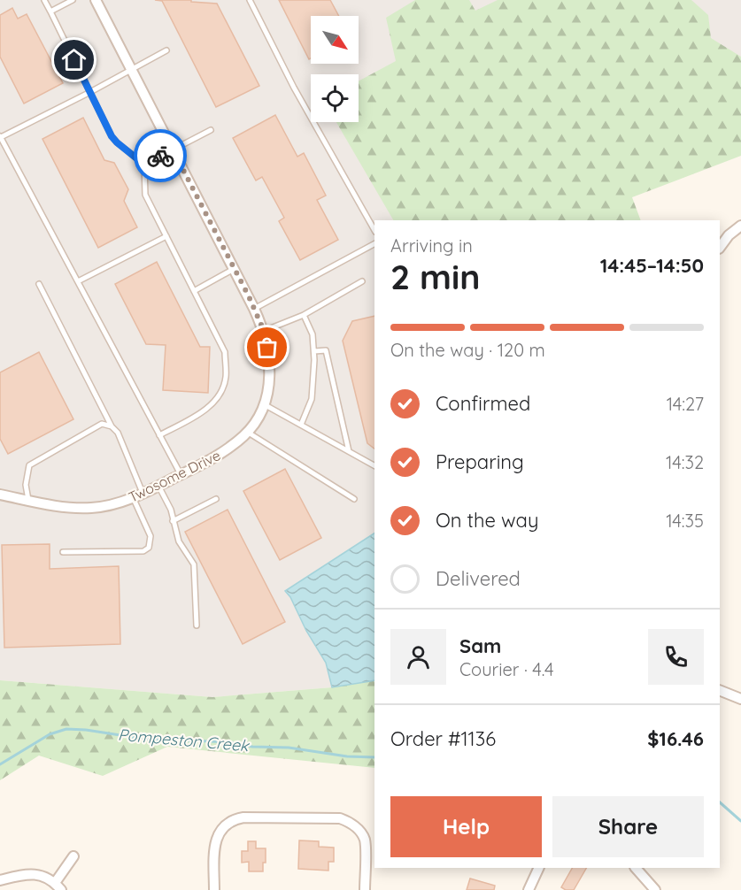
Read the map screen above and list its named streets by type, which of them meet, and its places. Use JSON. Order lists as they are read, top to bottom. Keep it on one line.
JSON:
{"streets":{"street":["Twosome Drive"]},"water":["Pompeston Creek"],"north":"bottom right","page":{"heading":["2 min","Arriving in","14:45–14:50"],"panel":["Sam","Courier · 4.4","Order #1136","$16.46"],"bar":"On the way · 120 m","list":[["Confirmed","14:27"],["Preparing","14:32"],["On the way","14:35"],"Delivered"],"buttons":["Help","Share"]}}
